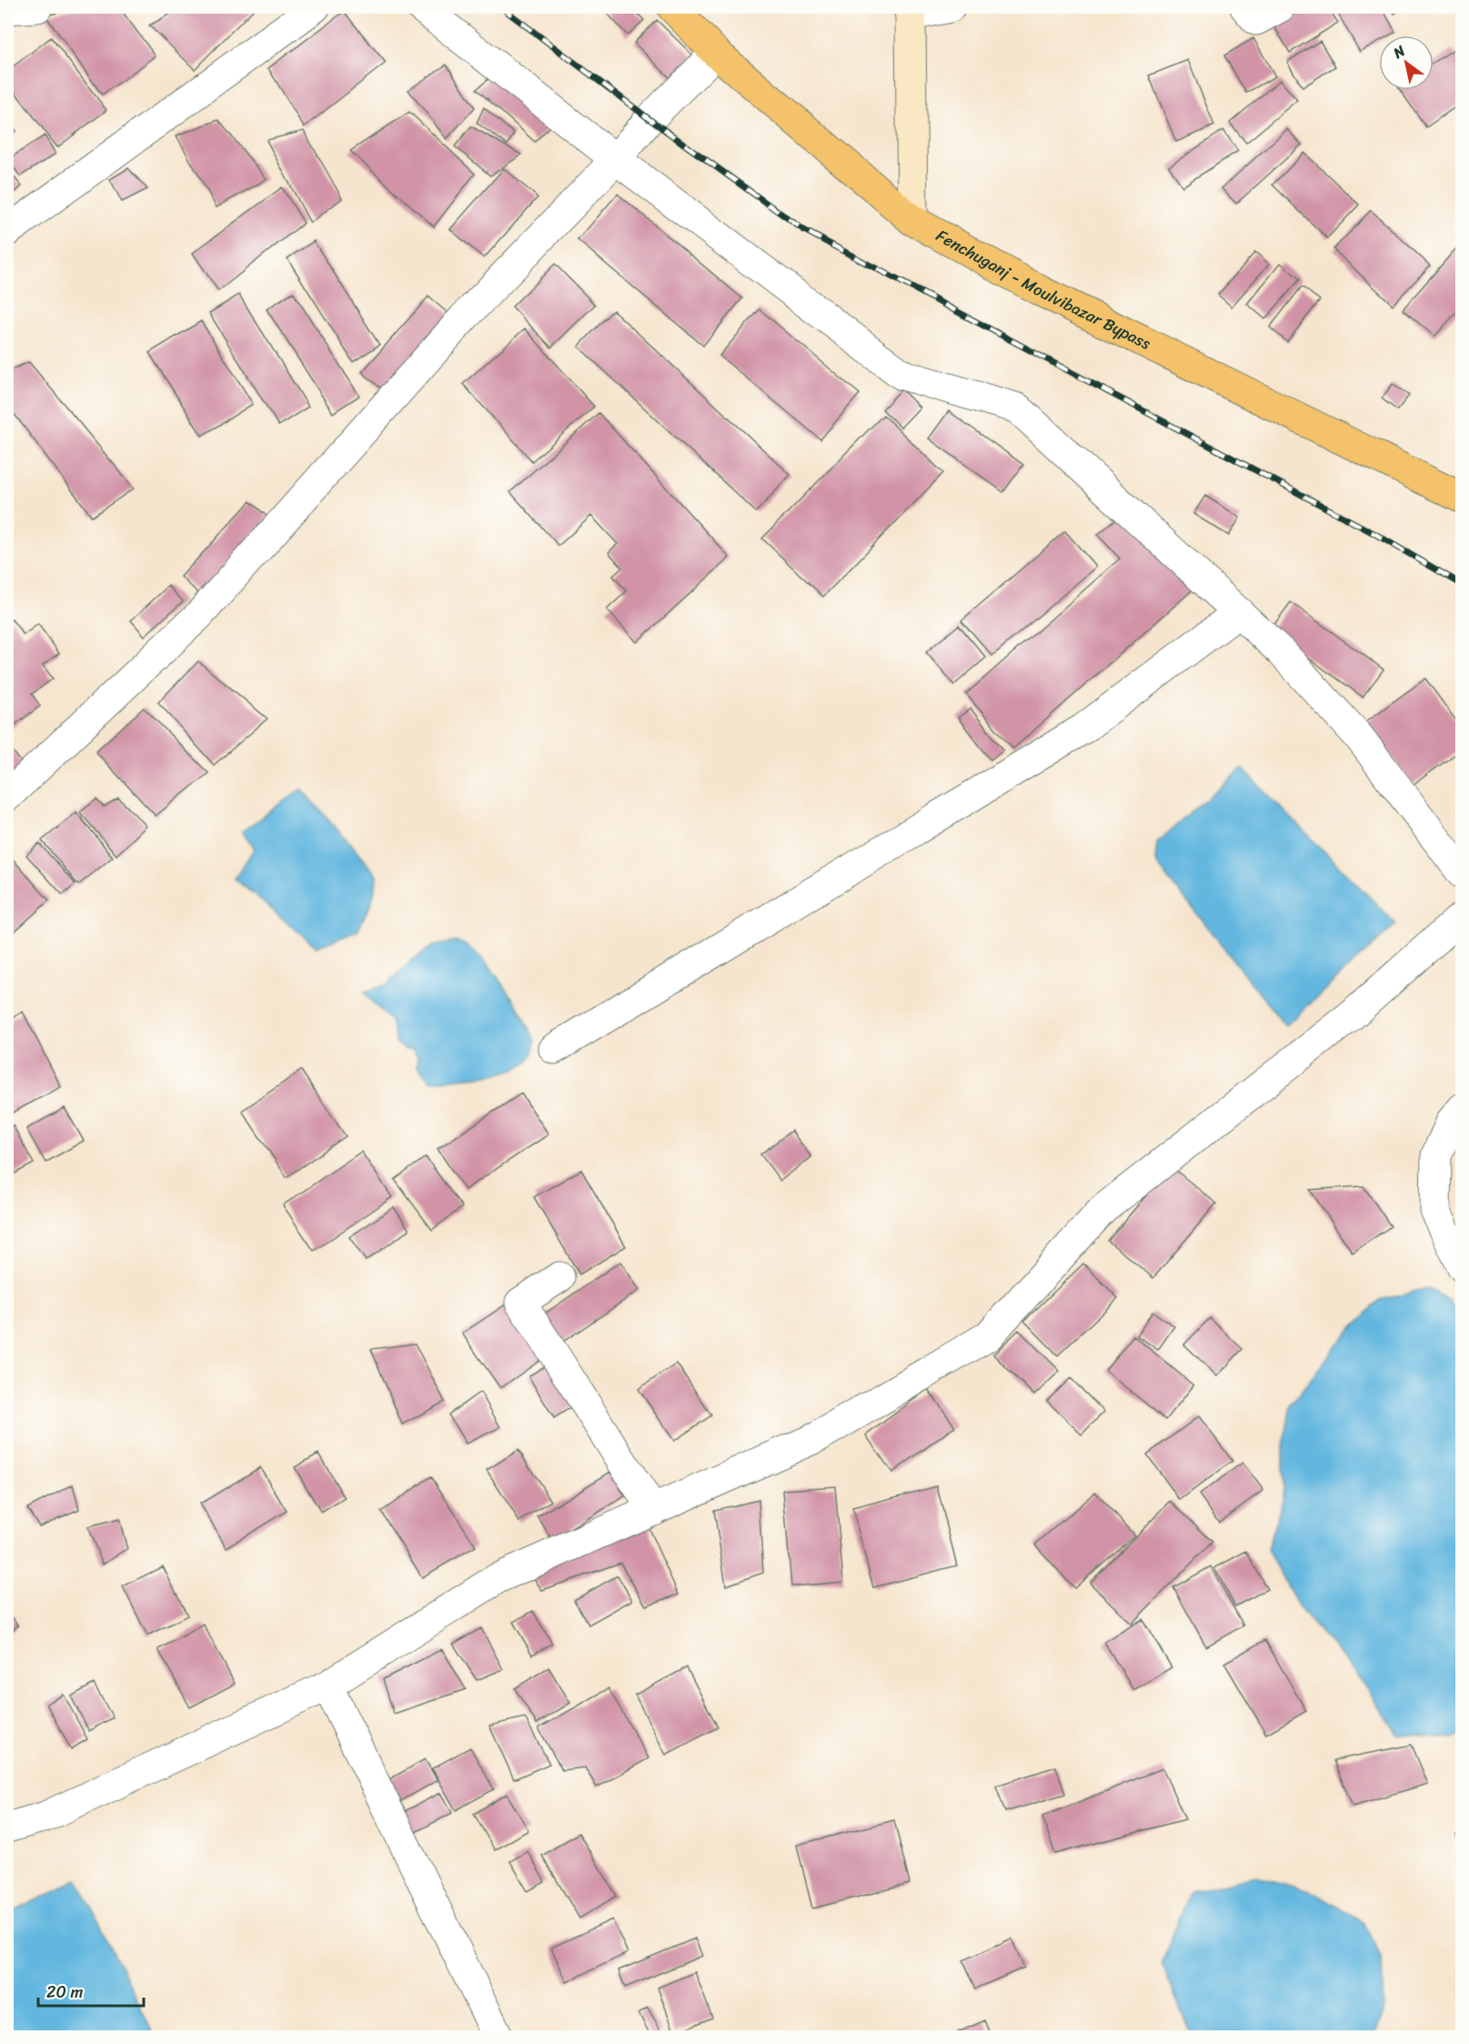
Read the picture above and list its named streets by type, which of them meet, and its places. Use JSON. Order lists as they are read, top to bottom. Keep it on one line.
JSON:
{"streets":{"highway":["Fenchuganj - Moulvibazar Bypass"]},"scale_bar":"20 m","north":"top left"}
